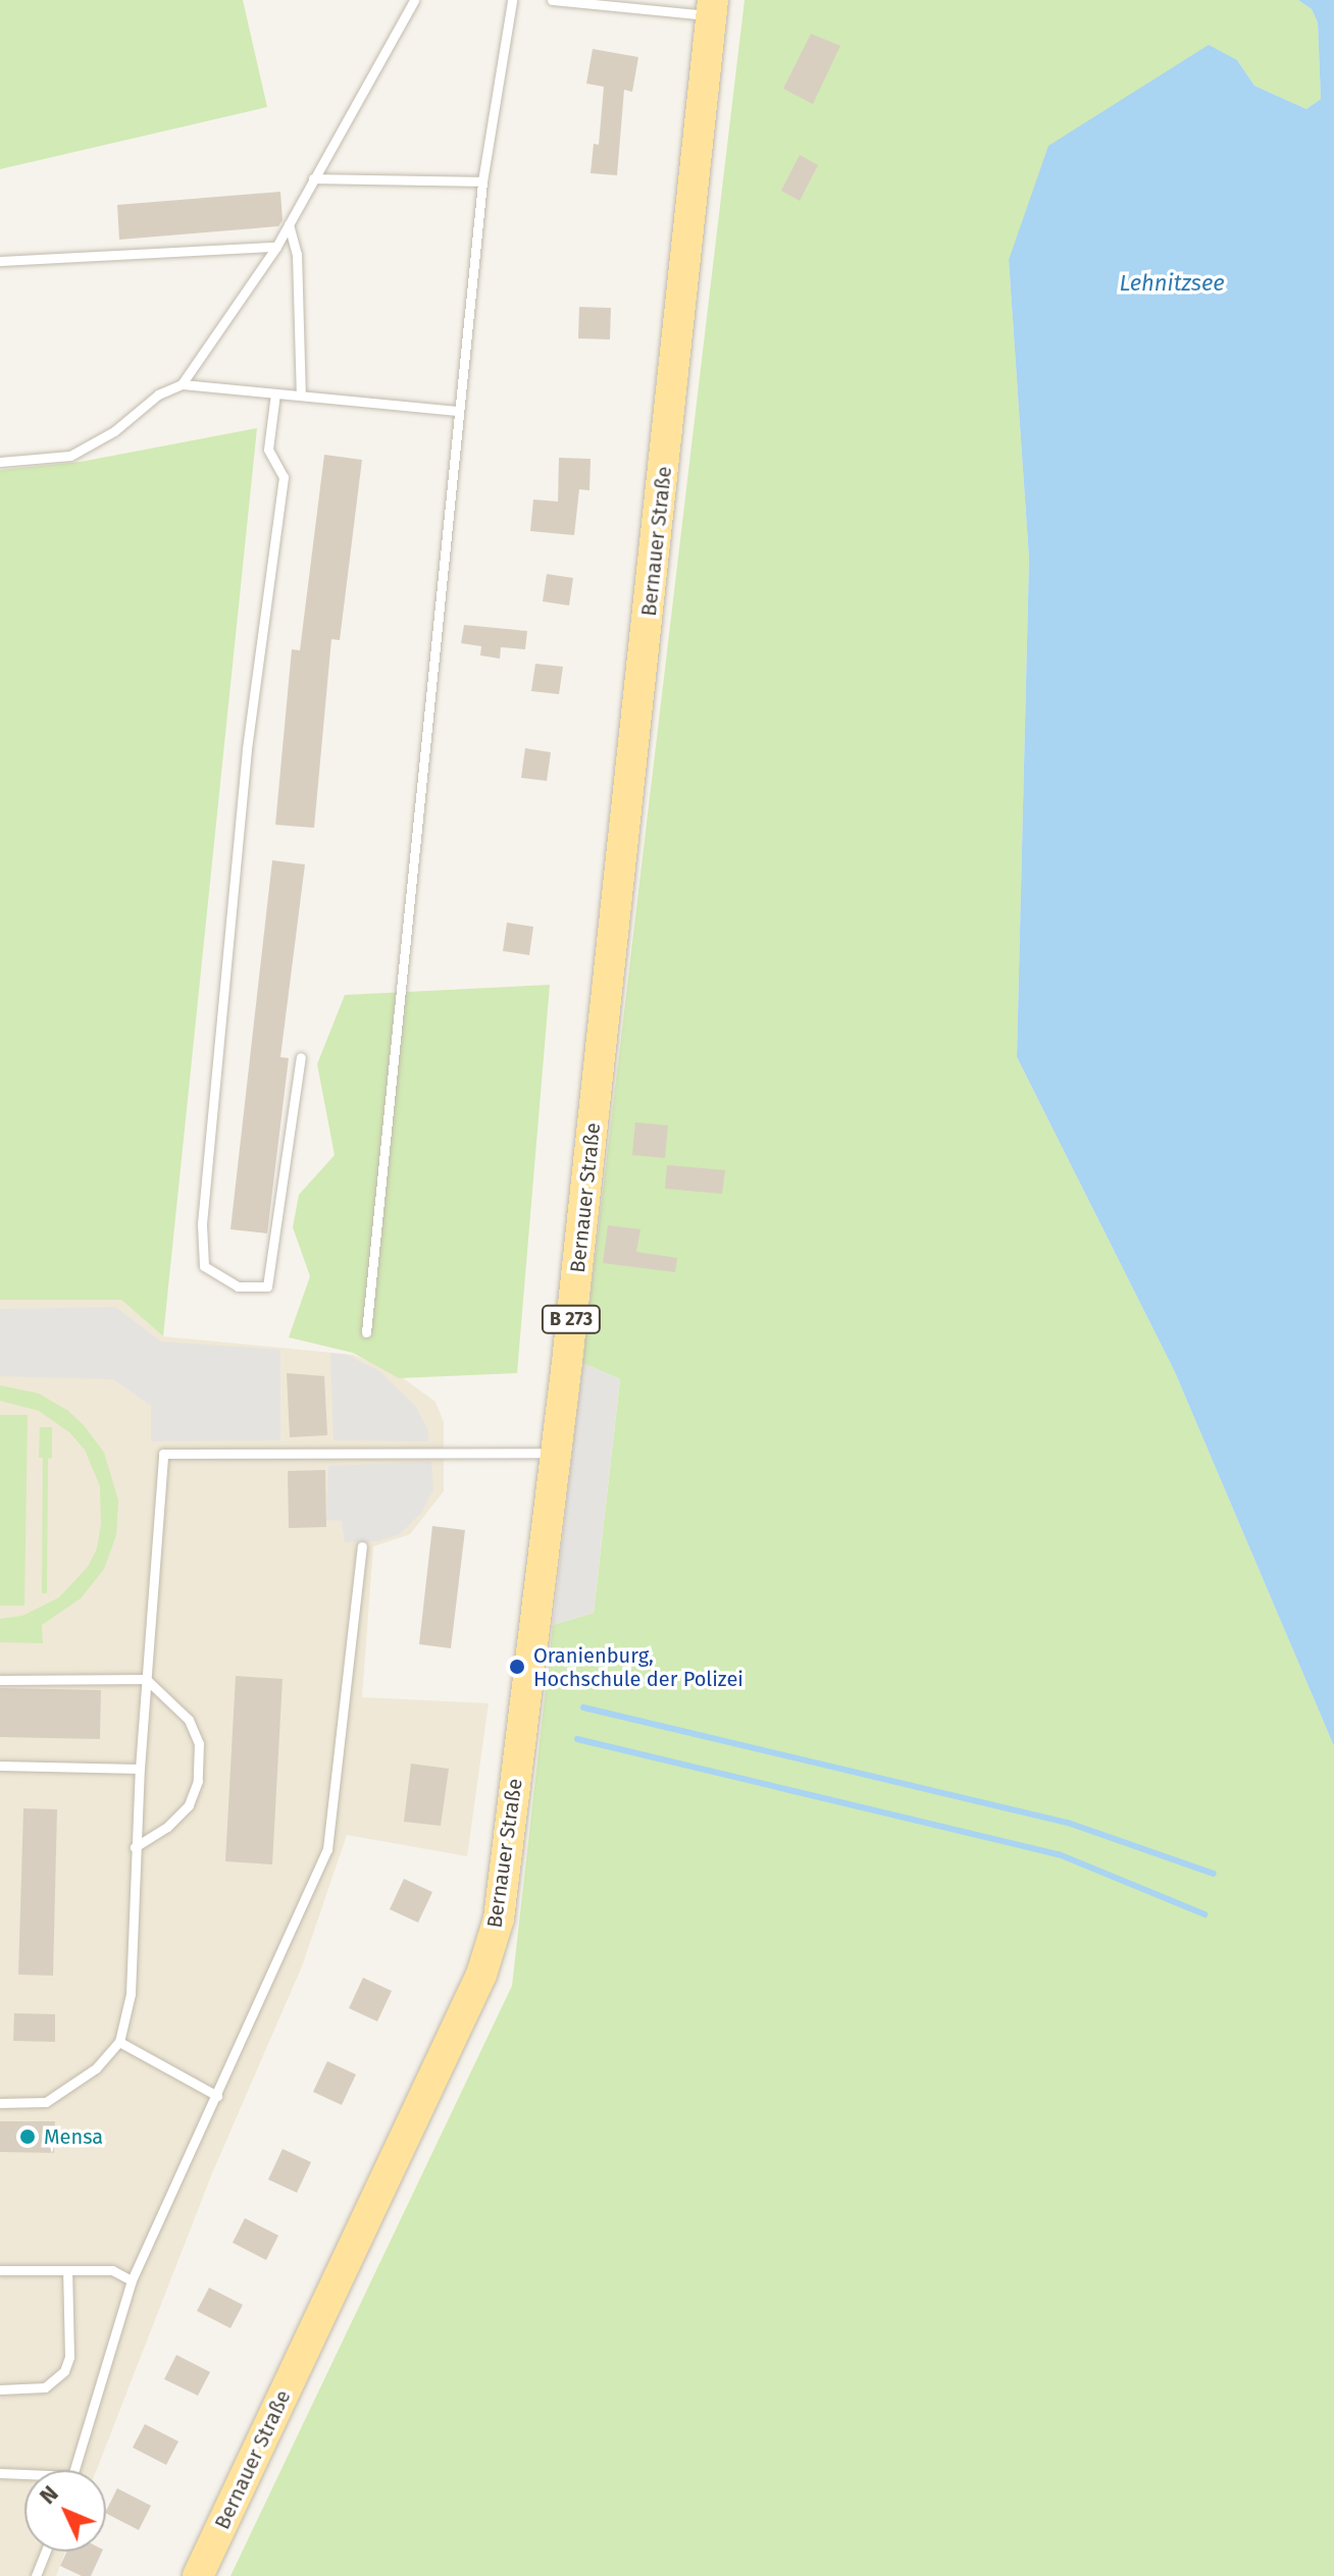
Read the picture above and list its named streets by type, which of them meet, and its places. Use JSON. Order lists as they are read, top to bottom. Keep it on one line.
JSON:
{"streets":{"main road":["Bernauer Straße","B 273"]},"water":["Lehnitzsee"],"places":["Oranienburg, Hochschule der Polizei","Mensa"],"north":"top left"}
